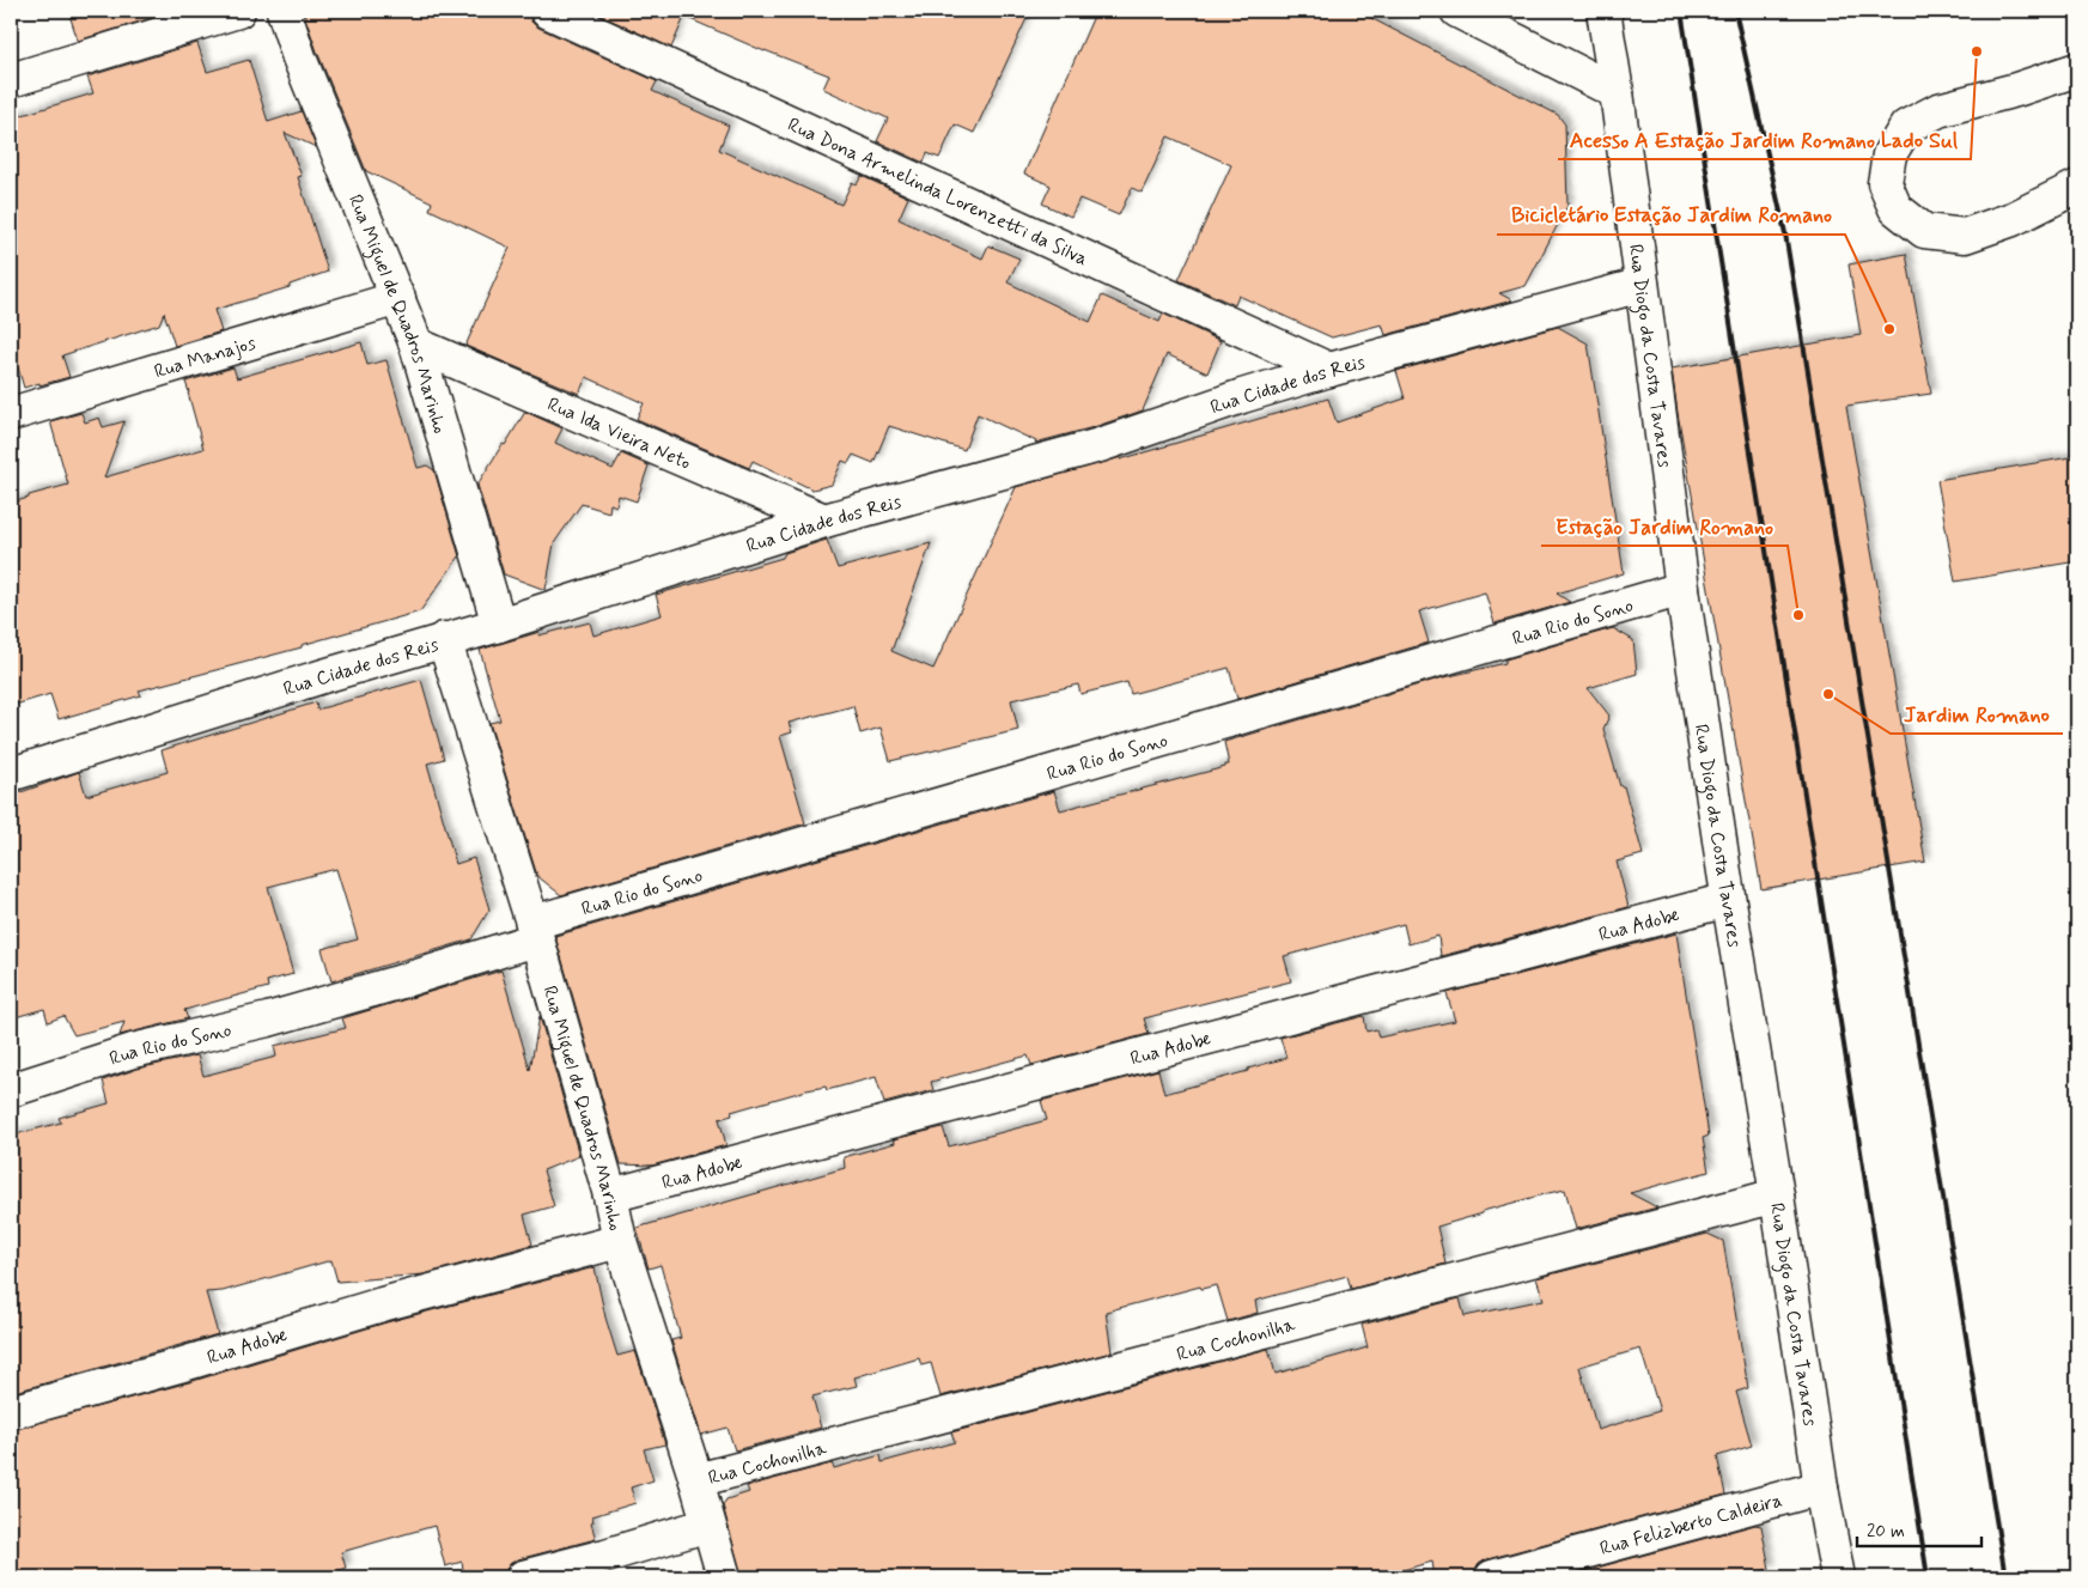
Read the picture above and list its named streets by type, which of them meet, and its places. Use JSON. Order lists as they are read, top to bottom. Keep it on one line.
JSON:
{"streets":{"street":["Rua Dona Armelinda Lorenzetti da Silva","Rua Miguel de Quadros Marinho","Rua Manajos","Rua Diogo da Costa Tavares","Rua Cidade dos Reis","Rua Ida Vieira Neto","Rua Rio do Sono","Rua Adobe","Rua Cochonilha","Rua Felizberto Caldeira"]},"crossings":[["Rua Dona Armelinda Lorenzetti da Silva","Rua Cidade dos Reis"],["Rua Miguel de Quadros Marinho","Rua Manajos"],["Rua Miguel de Quadros Marinho","Rua Cidade dos Reis"],["Rua Miguel de Quadros Marinho","Rua Ida Vieira Neto"],["Rua Miguel de Quadros Marinho","Rua Rio do Sono"],["Rua Miguel de Quadros Marinho","Rua Adobe"],["Rua Miguel de Quadros Marinho","Rua Cochonilha"],["Rua Diogo da Costa Tavares","Rua Cidade dos Reis"],["Rua Diogo da Costa Tavares","Rua Rio do Sono"],["Rua Diogo da Costa Tavares","Rua Adobe"],["Rua Diogo da Costa Tavares","Rua Cochonilha"],["Rua Diogo da Costa Tavares","Rua Felizberto Caldeira"],["Rua Cidade dos Reis","Rua Ida Vieira Neto"]],"places":["Acesso A Estação Jardim Romano Lado Sul","Bicicletário Estação Jardim Romano","Estação Jardim Romano","Jardim Romano"],"scale_bar":"20 m"}
